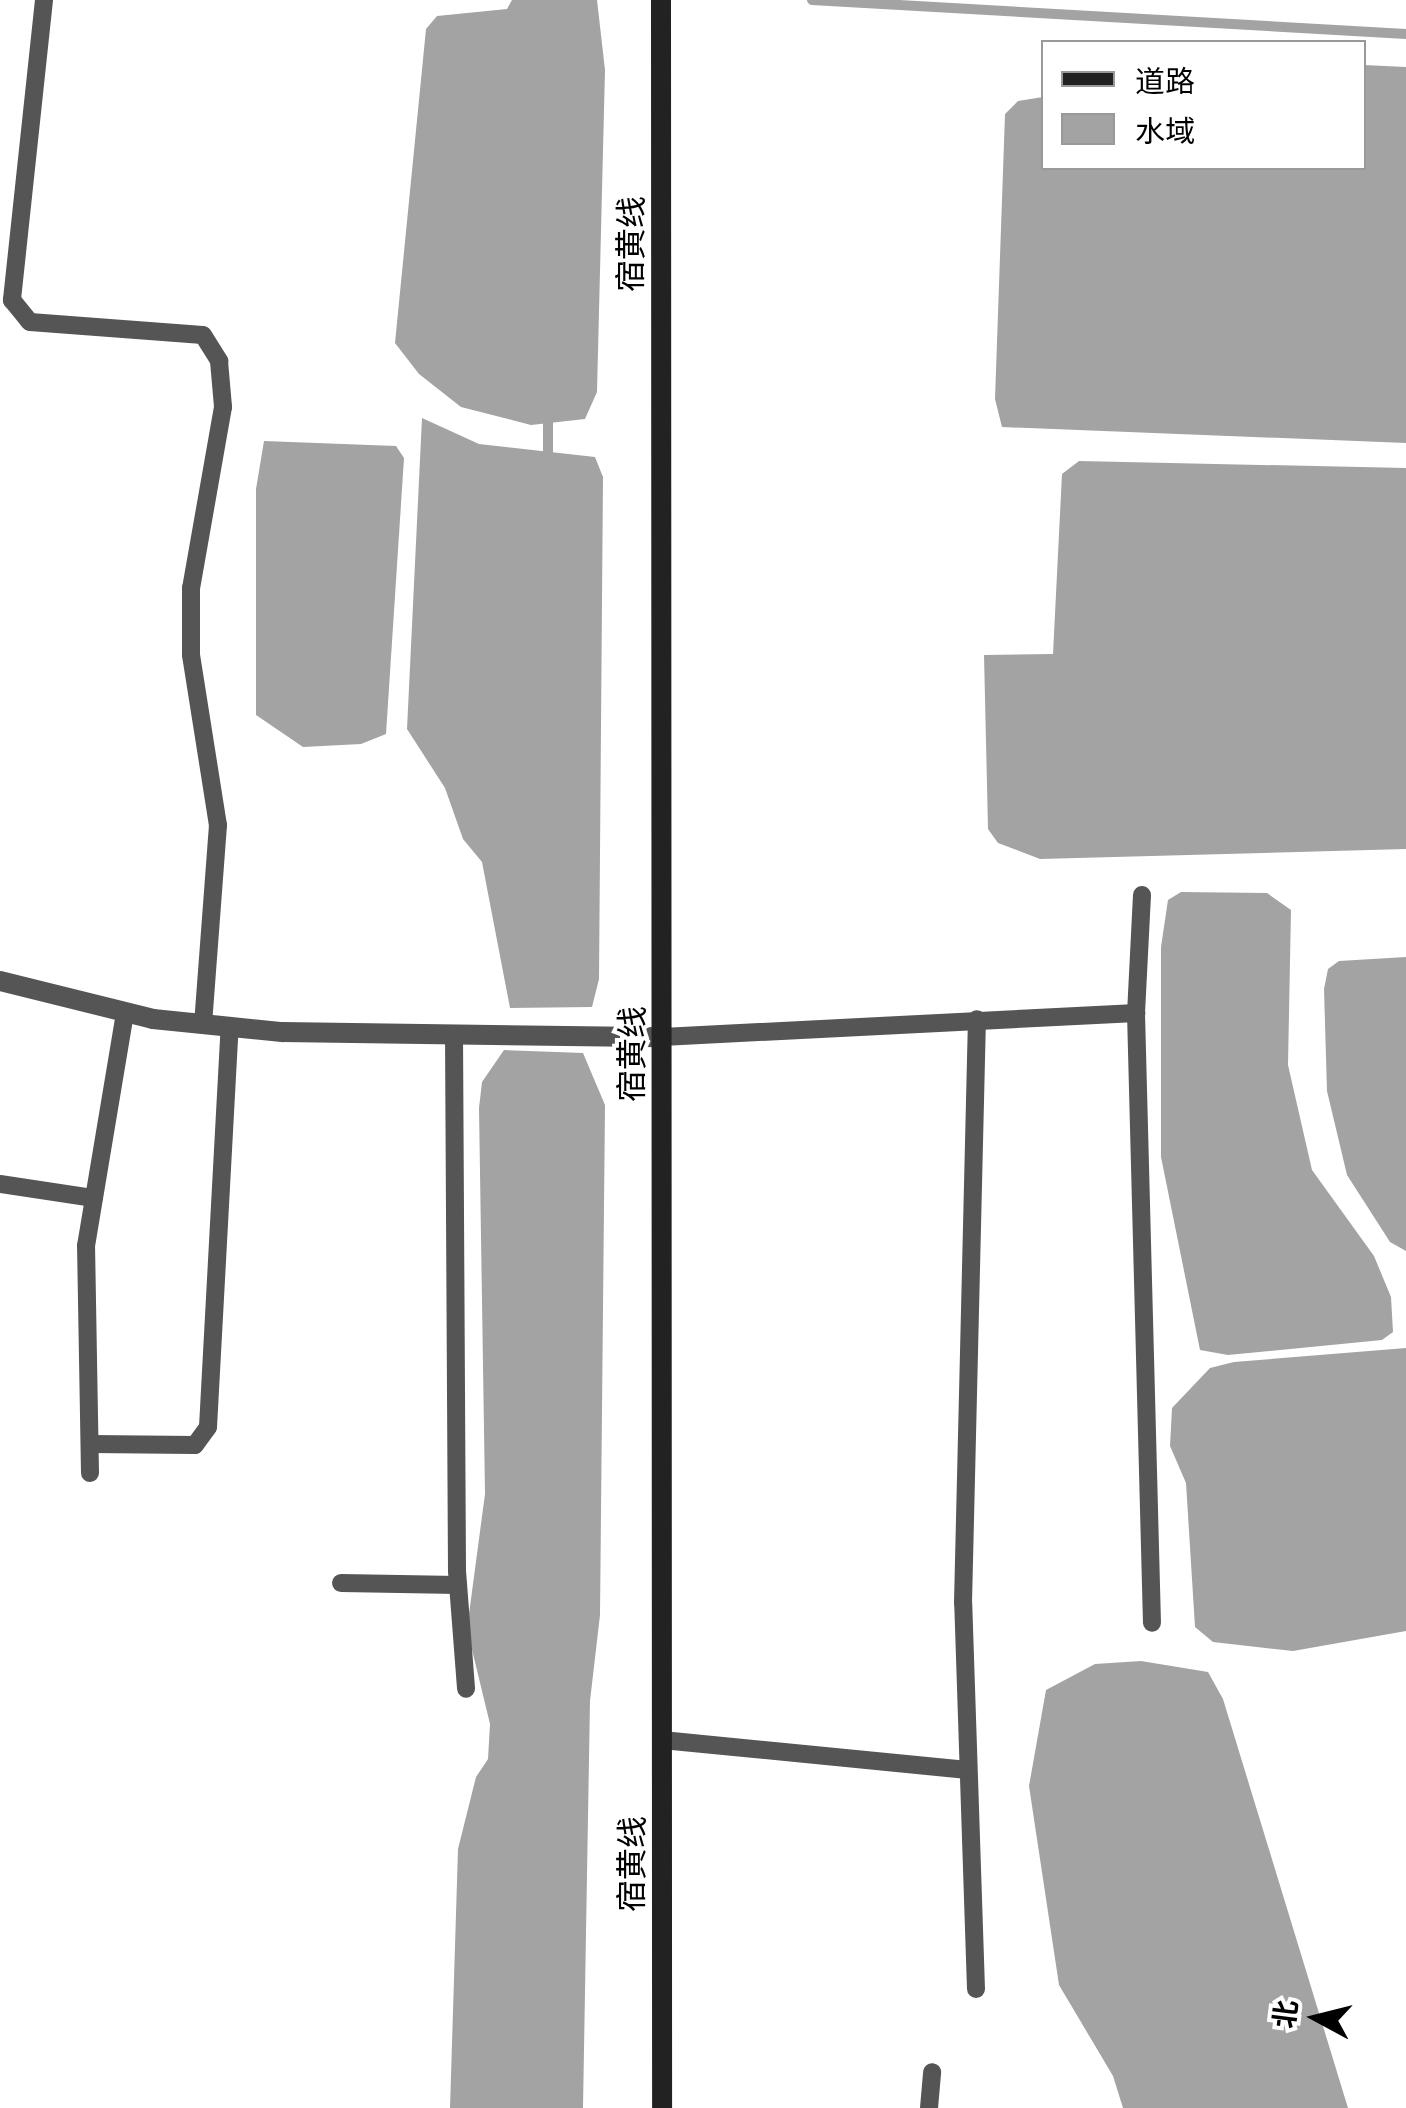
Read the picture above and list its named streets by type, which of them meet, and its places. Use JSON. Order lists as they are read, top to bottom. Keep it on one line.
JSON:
{"streets":{"main road":["宿黄线"]},"legend":["道路","水域"],"north":"left"}
